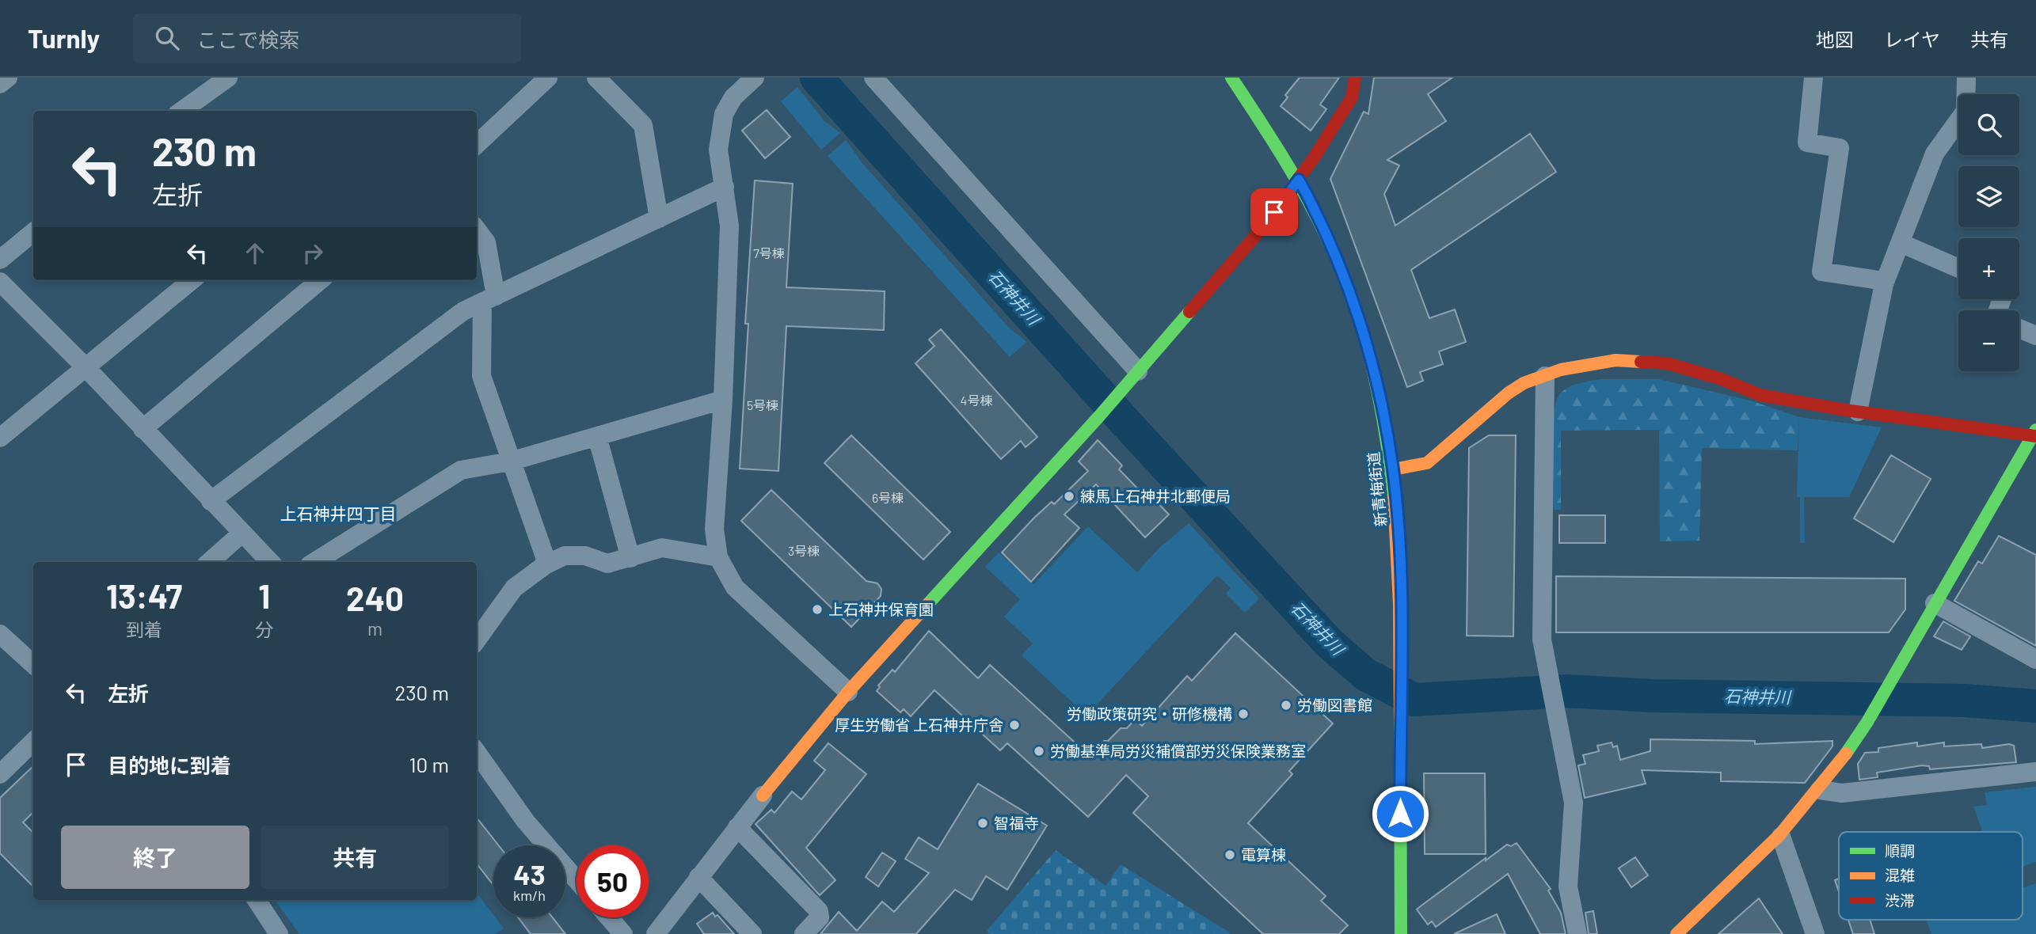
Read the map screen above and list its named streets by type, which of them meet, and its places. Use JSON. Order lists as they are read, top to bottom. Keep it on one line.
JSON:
{"streets":{"street":["新青梅街道"]},"districts":["上石神井四丁目"],"water":["石神井川"],"places":["練馬上石神井北郵便局","上石神井保育園","労働図書館","労働政策研究・研修機構","厚生労働省 上石神井庁舎","労働基準局労災補償部労災保険業務室","智福寺","電算棟"],"house_numbers":["7号棟","4号棟","5号棟","6号棟","3号棟"],"legend":["順調","混雑","渋滞"],"page":{"header":"Turnly","search":"ここで検索","nav":["地図","レイヤ","共有"],"map_buttons":["+","−"],"turn":["230 m","左折"],"eta":["13:47","到着","1","分","240","m"],"list":[{"name":"左折","value":"230 m"},{"name":"目的地に到着","value":"10 m"}],"buttons":["終了","共有"],"speed":"43 km/h","limit":"50"}}
